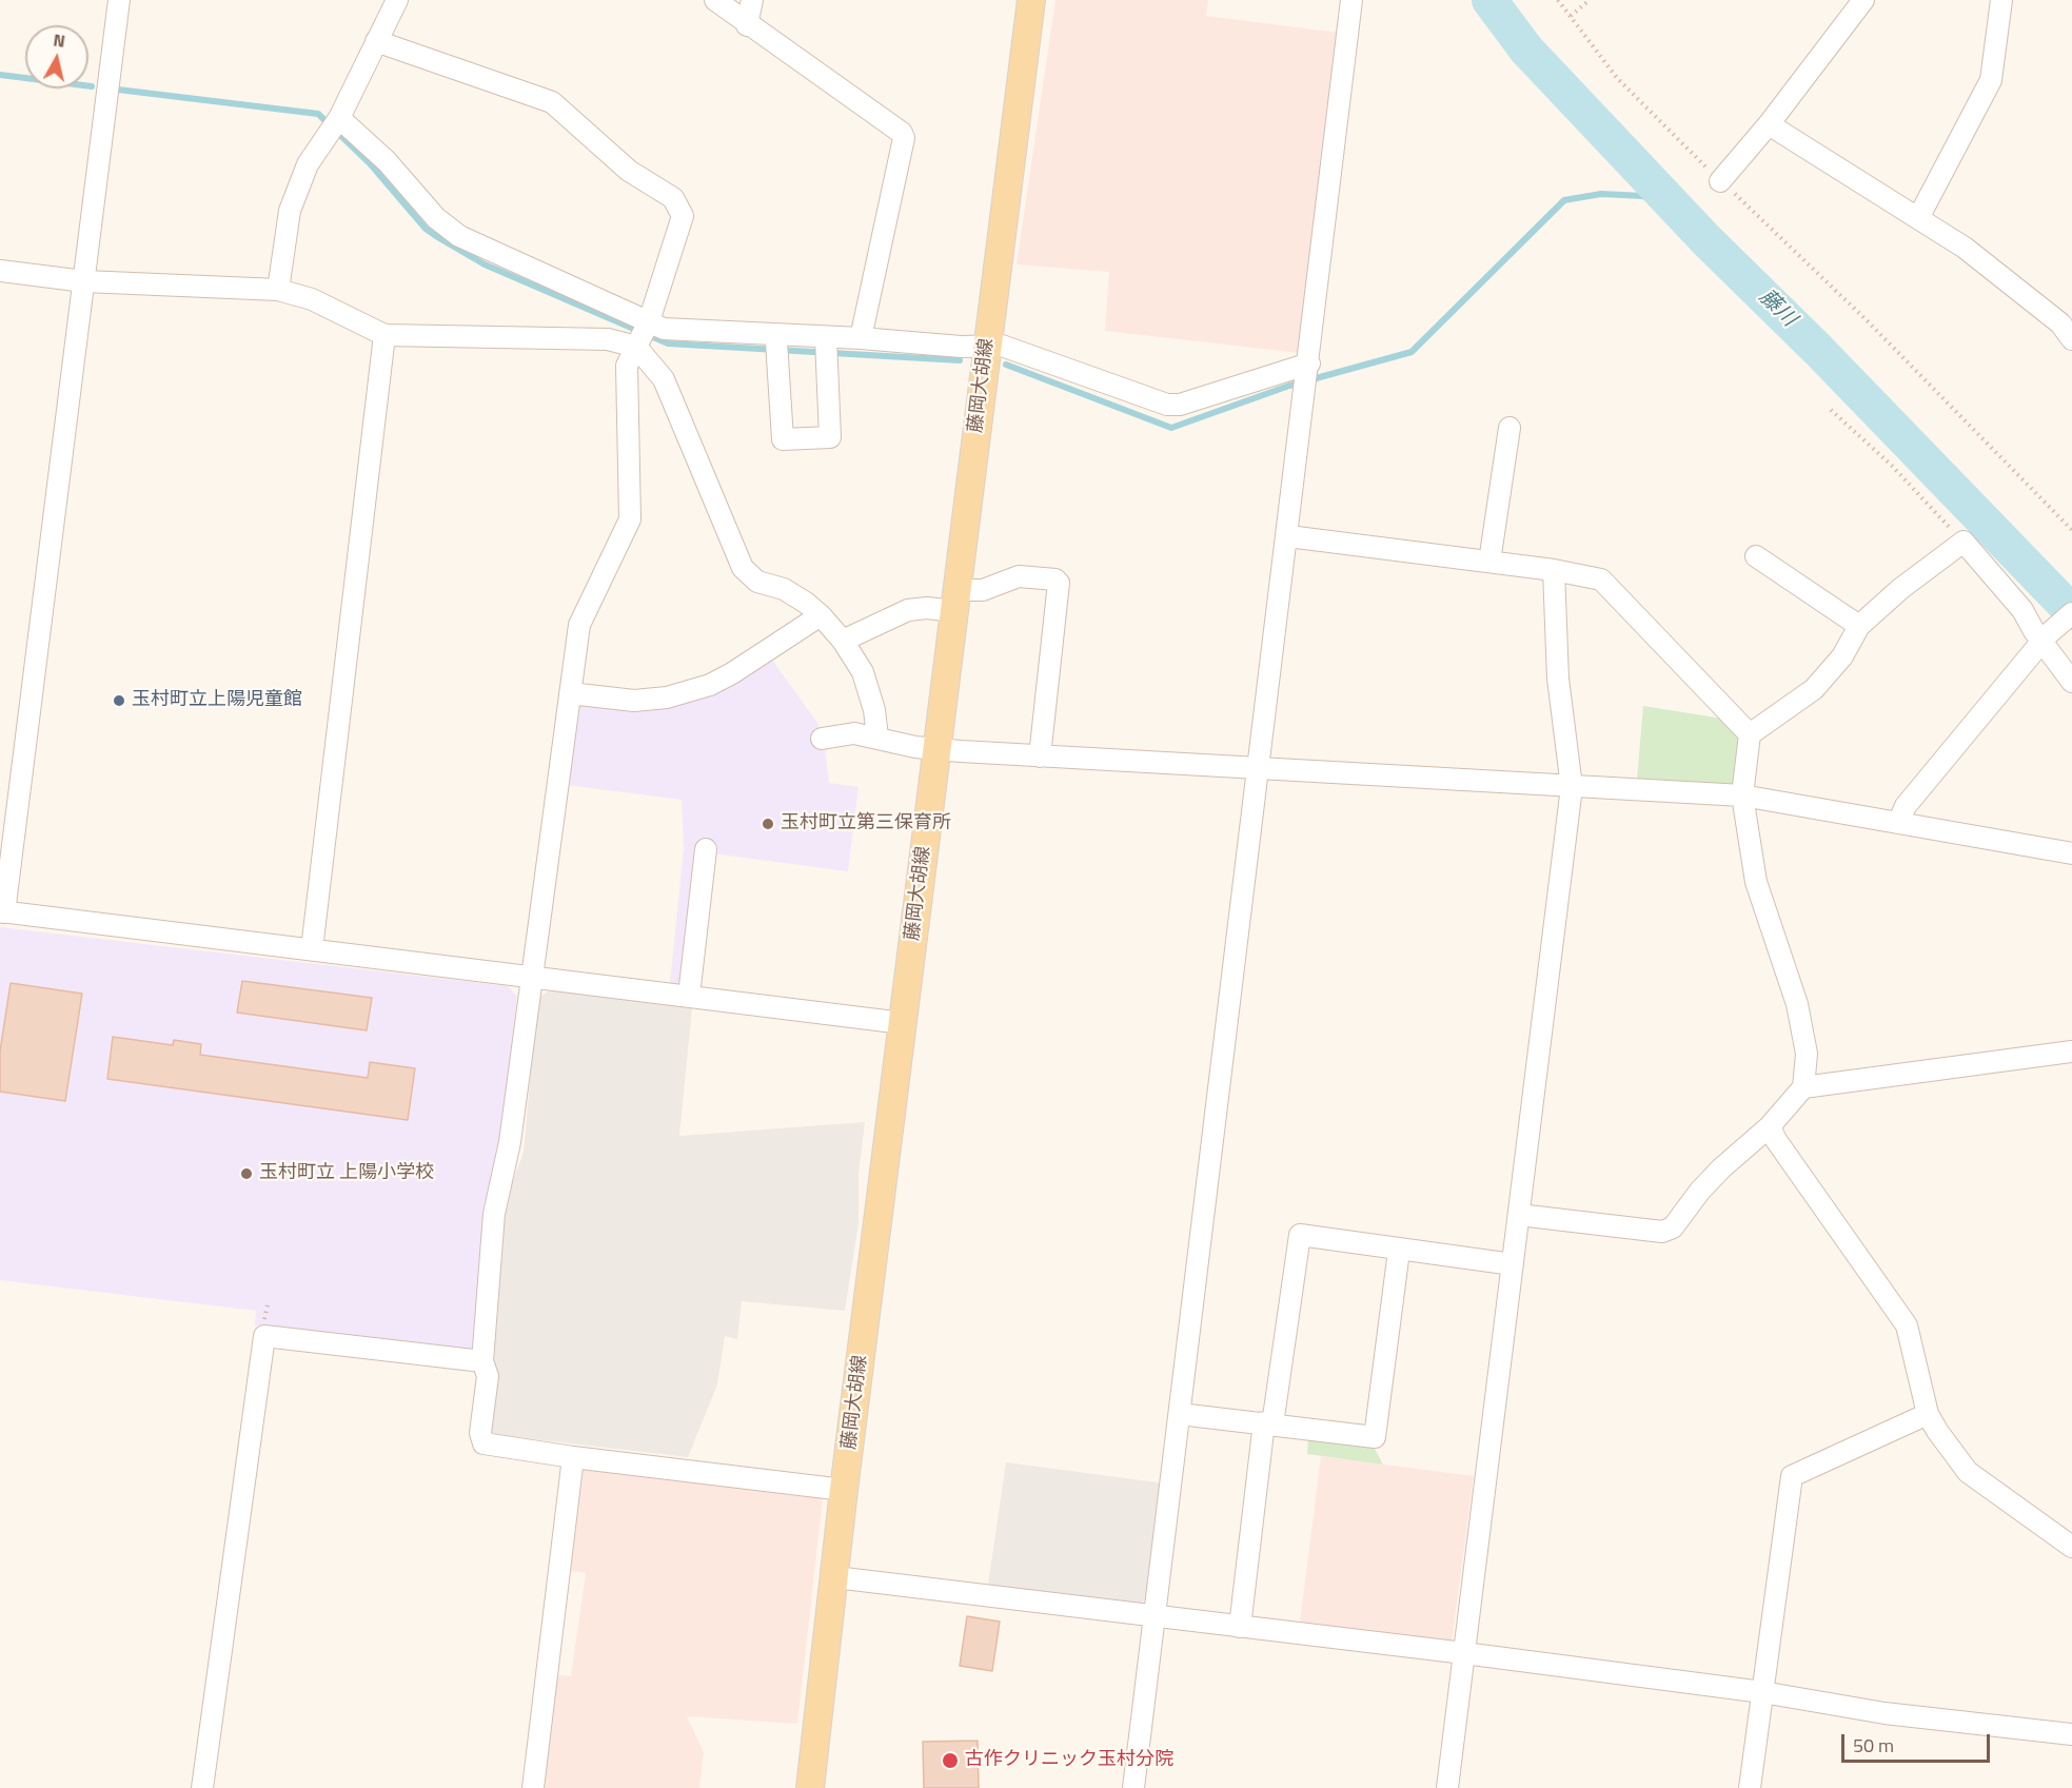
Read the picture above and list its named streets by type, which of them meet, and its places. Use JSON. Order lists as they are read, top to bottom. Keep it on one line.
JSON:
{"streets":{"main road":["藤岡大胡線"]},"water":["藤川"],"places":["玉村町立上陽児童館","玉村町立第三保育所","玉村町立 上陽小学校","古作クリニック玉村分院"],"scale_bar":"50 m","north":"top"}
